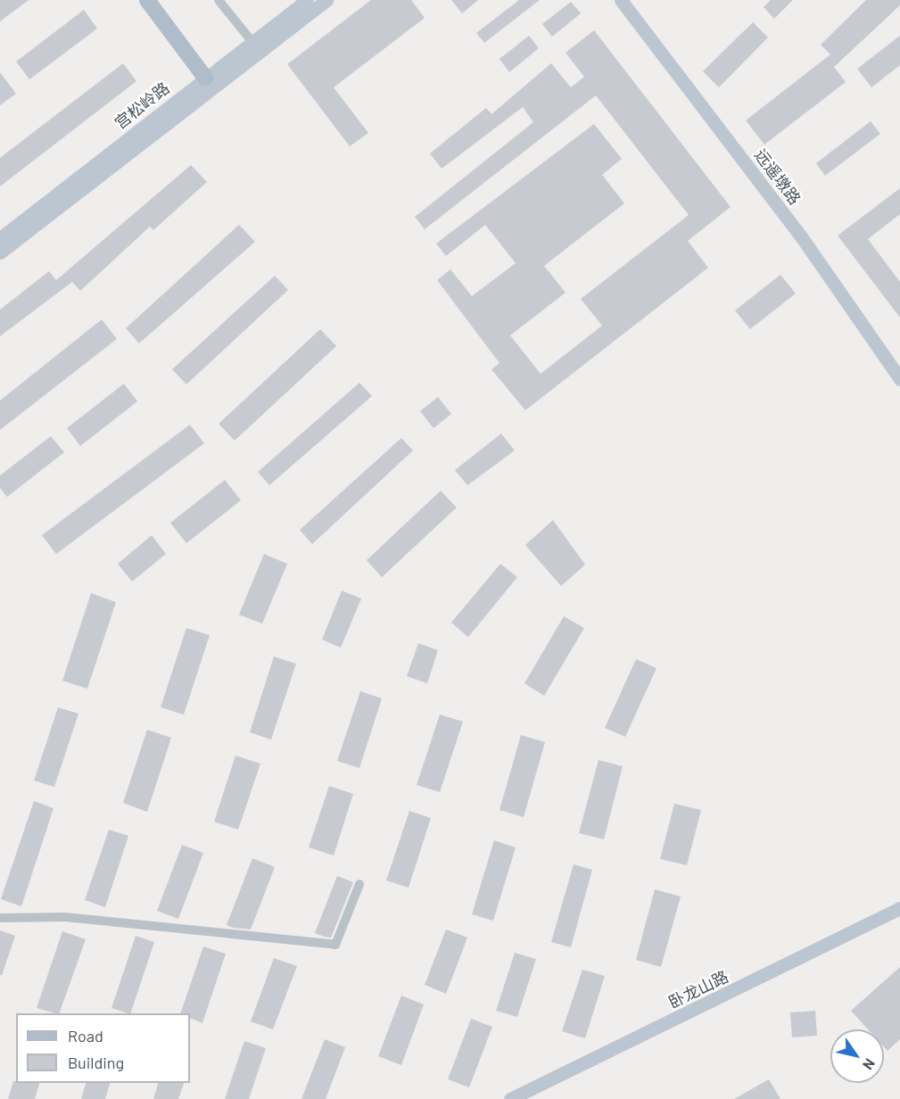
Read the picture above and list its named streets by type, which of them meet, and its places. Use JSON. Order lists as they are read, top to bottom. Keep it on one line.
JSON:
{"streets":{"street":["宫松岭路","远遥墩路","卧龙山路"]},"legend":["Road","Building"],"north":"bottom right"}
